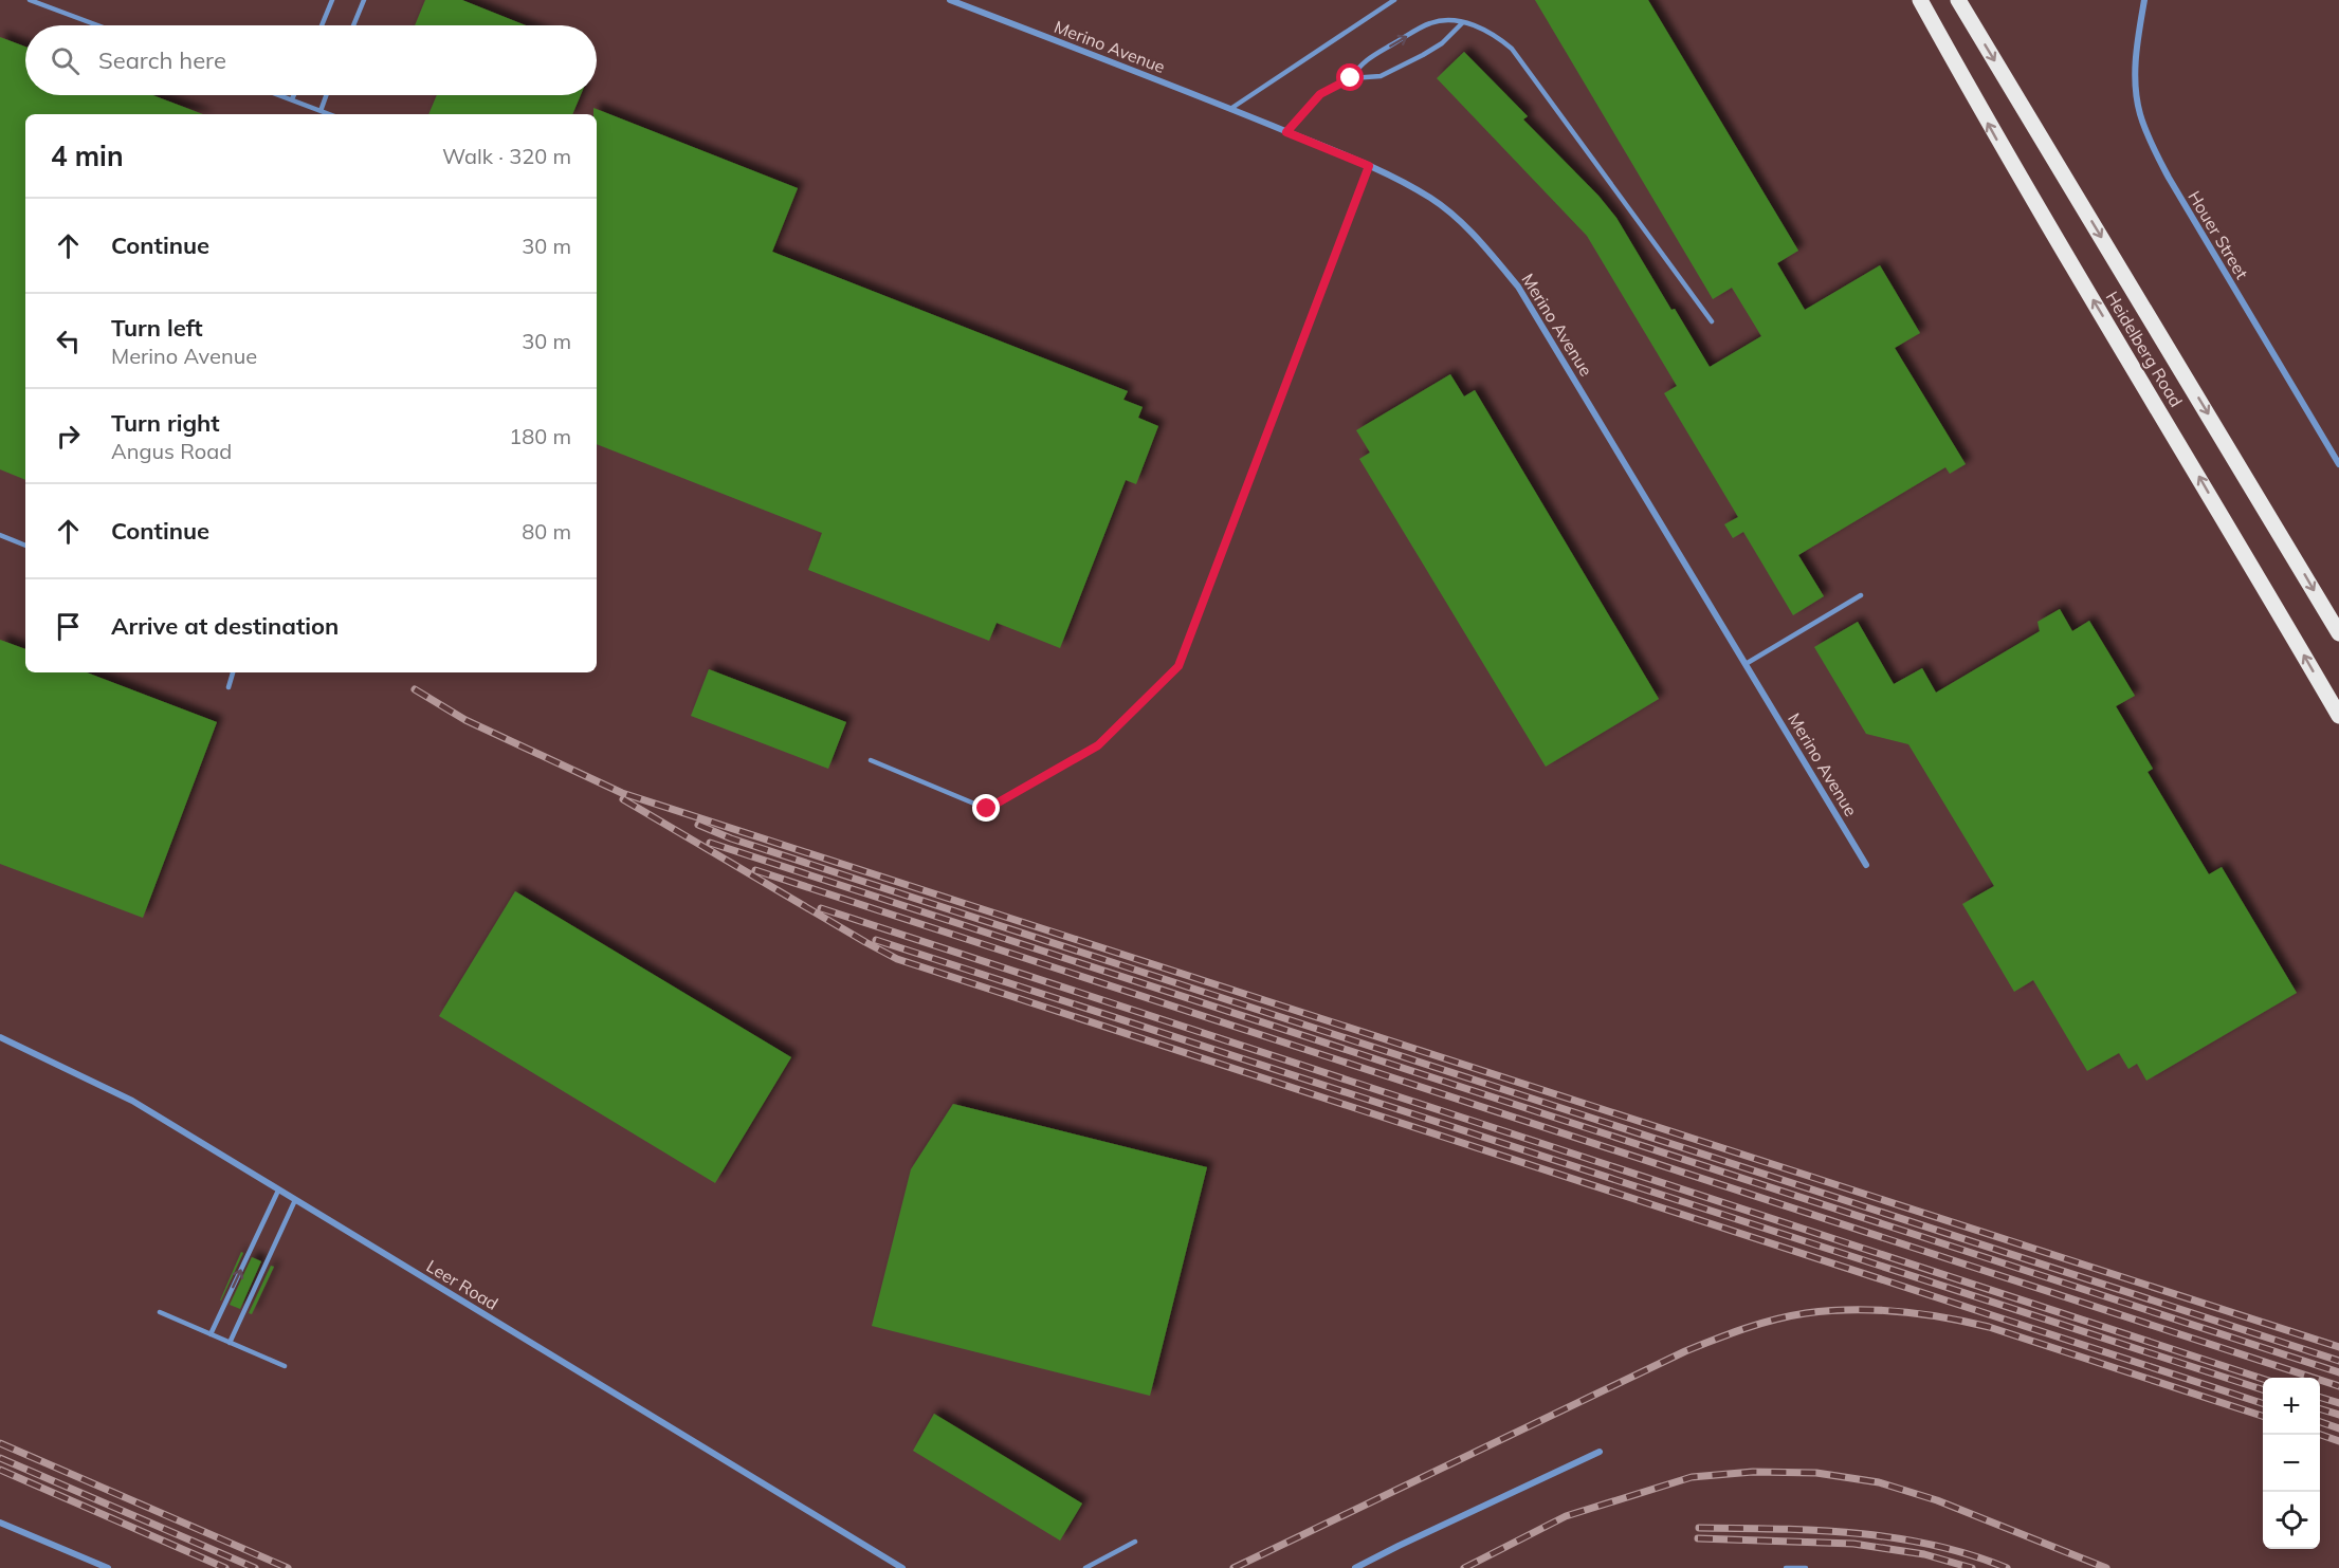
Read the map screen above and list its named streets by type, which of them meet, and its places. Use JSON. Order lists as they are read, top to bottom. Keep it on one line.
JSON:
{"streets":{"main road":["Heidelberg Road"],"street":["Merino Avenue","Houer Street","Leer Road"]},"page":{"search":"Search here","heading":["4 min","Walk · 320 m"],"list":[["Continue","30 m"],["Turn left","Merino Avenue","30 m"],["Turn right","Angus Road","180 m"],["Continue","80 m"],"Arrive at destination"],"map_buttons":["+","−"]}}
